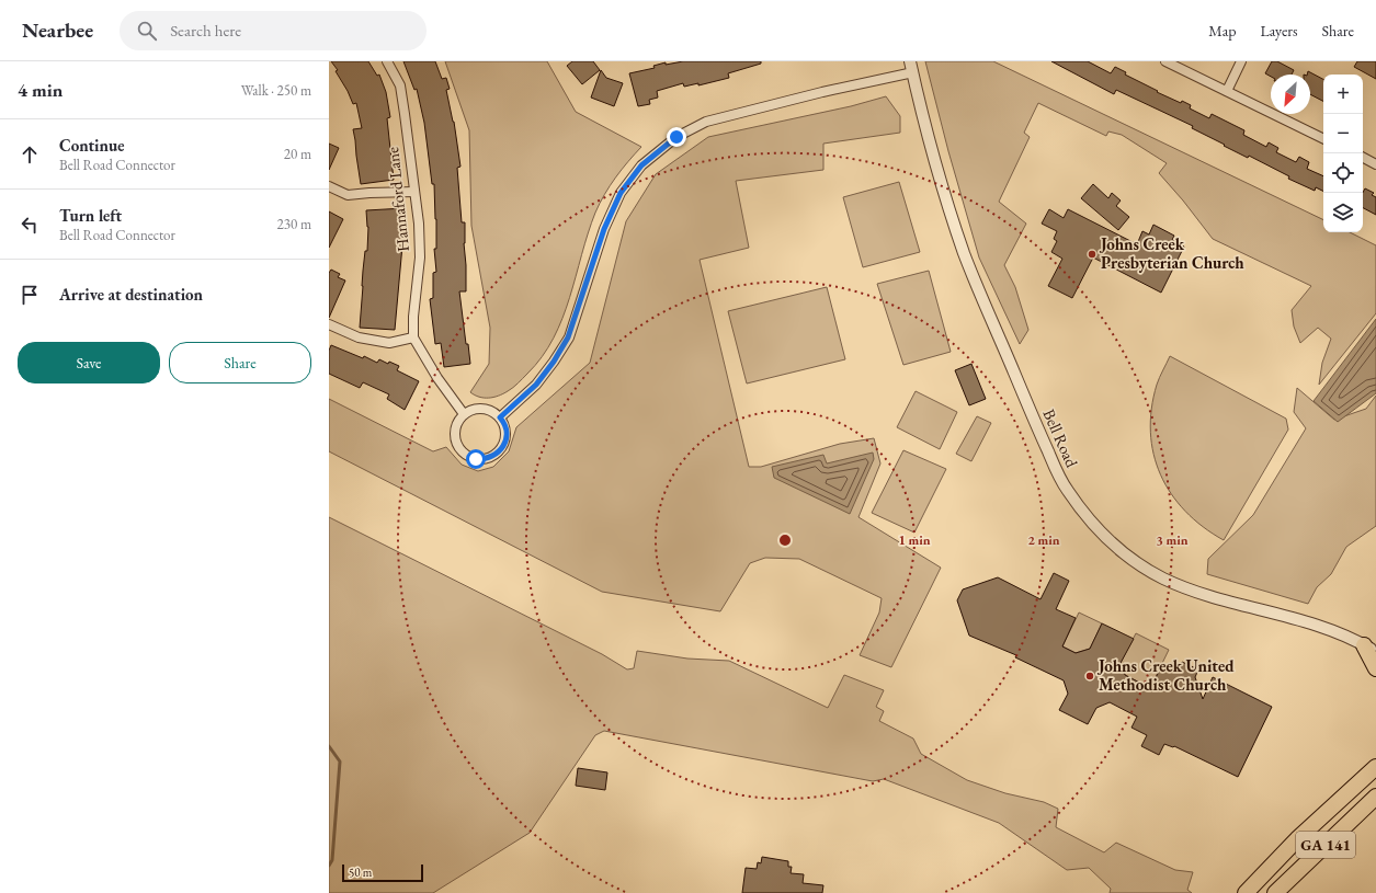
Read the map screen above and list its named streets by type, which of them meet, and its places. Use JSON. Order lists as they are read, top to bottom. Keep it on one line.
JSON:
{"streets":{"highway":["GA 141"],"street":["Hannaford Lane","Bell Road"]},"places":["Johns Creek Presbyterian Church","Johns Creek United Methodist Church"],"scale_bar":"50 m","north":"bottom left","page":{"header":"Nearbee","search":"Search here","nav":["Map","Layers","Share"],"heading":["4 min","Walk · 250 m"],"map_buttons":["+","−"],"list":[["Continue","Bell Road Connector","20 m"],["Turn left","Bell Road Connector","230 m"],"Arrive at destination"],"buttons":["Save","Share"],"scale":"50 m"},"rings":["1 min","2 min","3 min"]}
